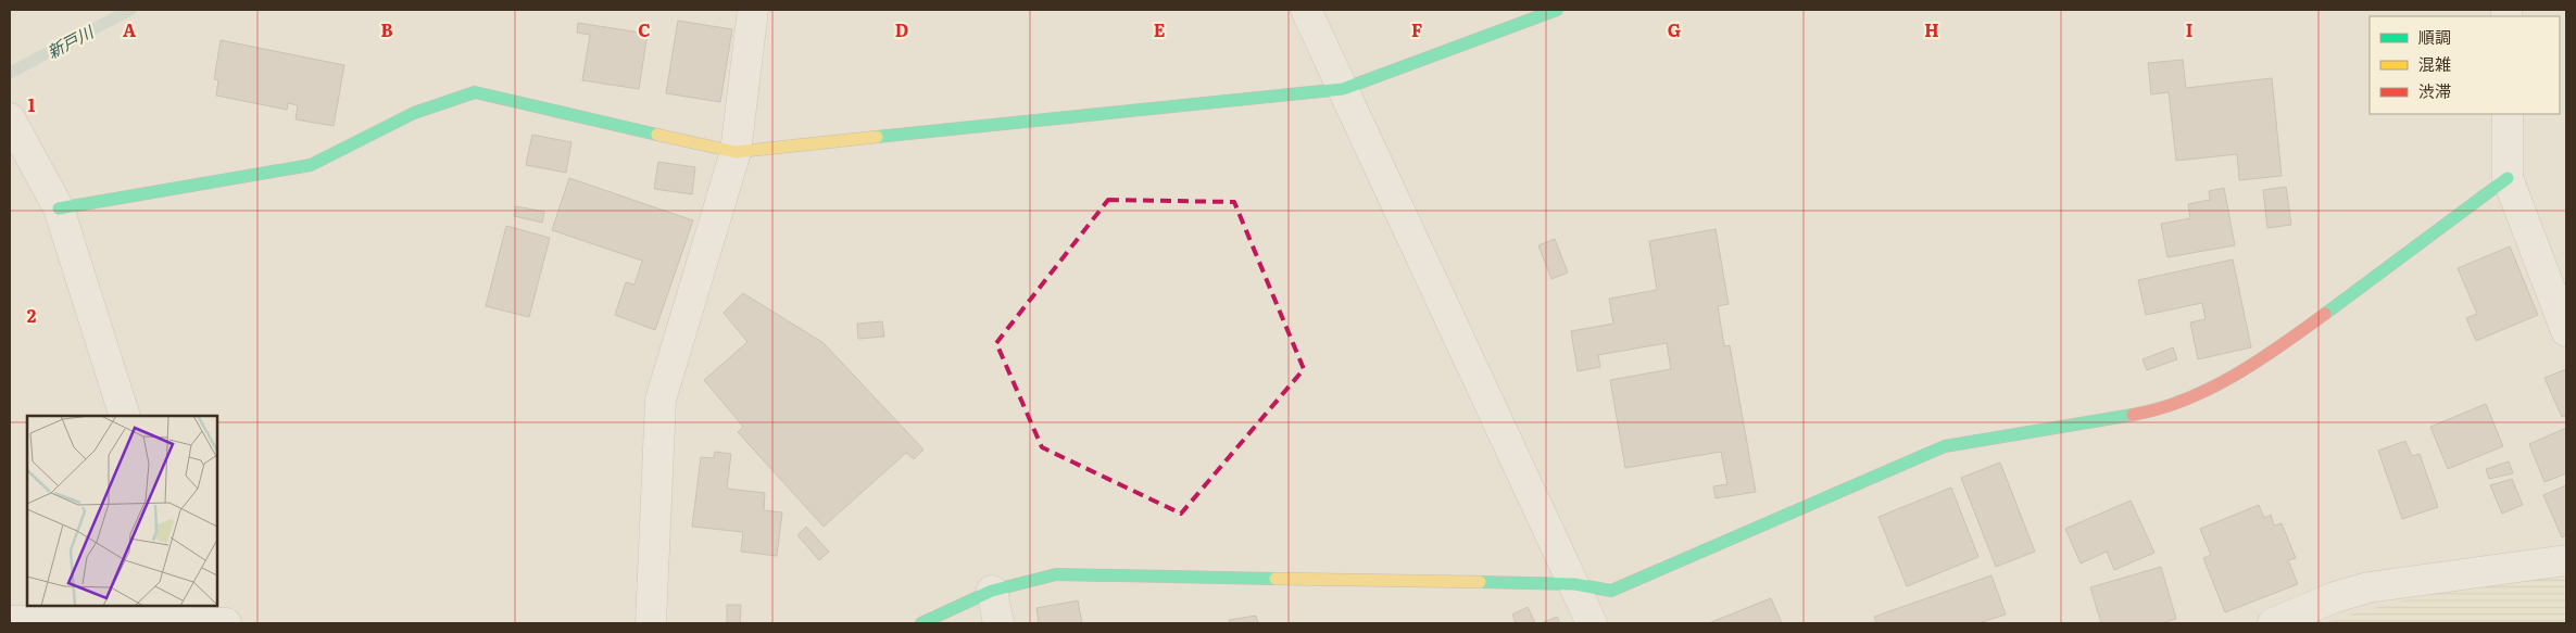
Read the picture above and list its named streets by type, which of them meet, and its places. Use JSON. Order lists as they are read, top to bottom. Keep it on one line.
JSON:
{"water":["新戸川"],"legend":["順調","混雑","渋滞"],"grid":{"columns":["A","B","C","D","E","F","G","H","I"],"rows":["1","2"]}}
